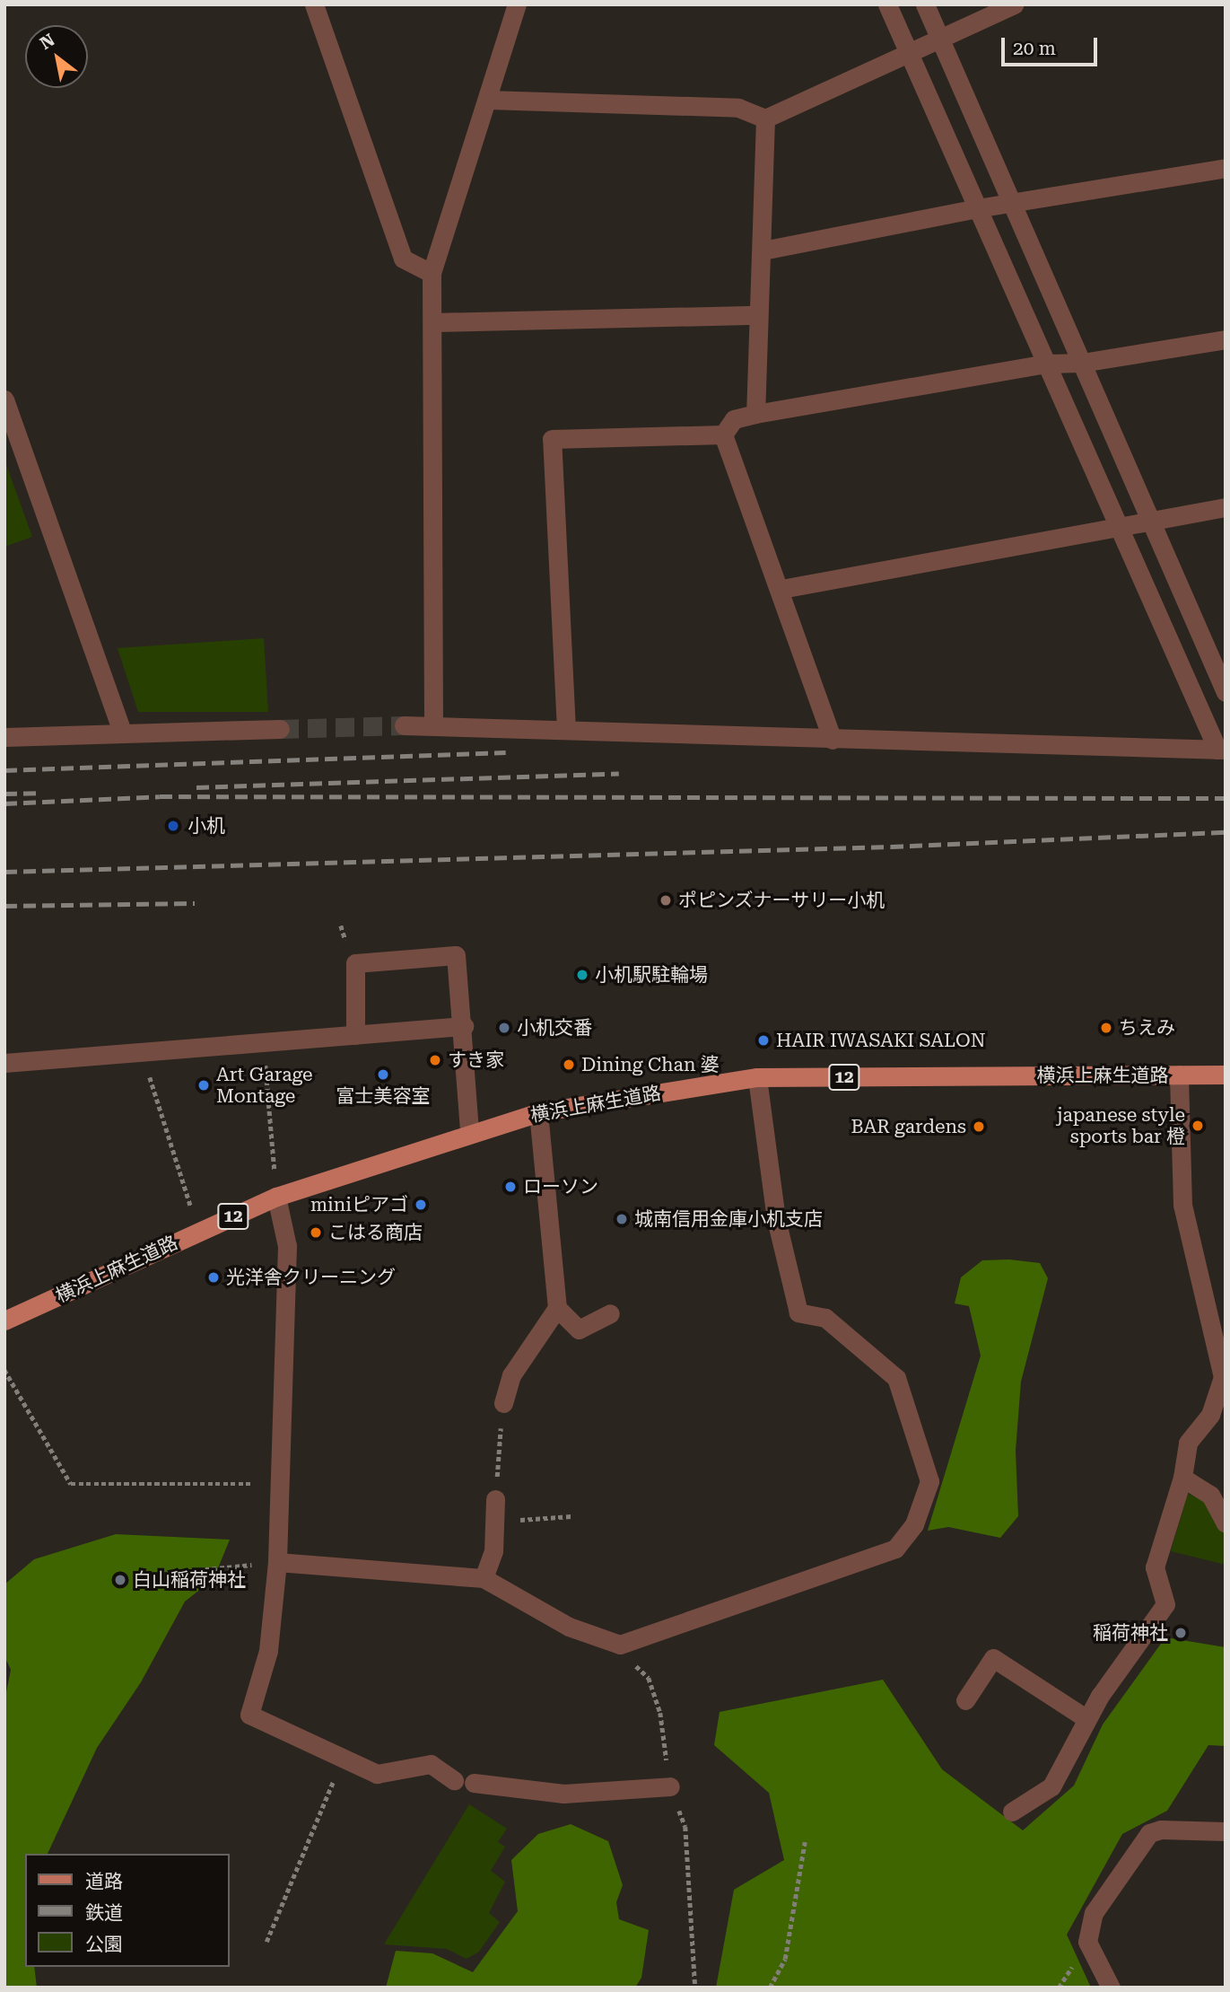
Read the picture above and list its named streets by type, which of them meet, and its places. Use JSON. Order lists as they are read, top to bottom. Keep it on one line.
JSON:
{"streets":{"main road":["横浜上麻生道路","12"]},"places":["小机","ポピンズナーサリー小机","小机駅駐輪場","小机交番","ちえみ","HAIR IWASAKI SALON","すき家","Dining Chan 婆","富士美容室","Art Garage Montage","japanese style sports bar 橙","BAR gardens","ローソン","miniピアゴ","城南信用金庫小机支店","こはる商店","光洋舎クリーニング","白山稲荷神社","稲荷神社"],"legend":["道路","鉄道","公園"],"scale_bar":"20 m","north":"top left"}
